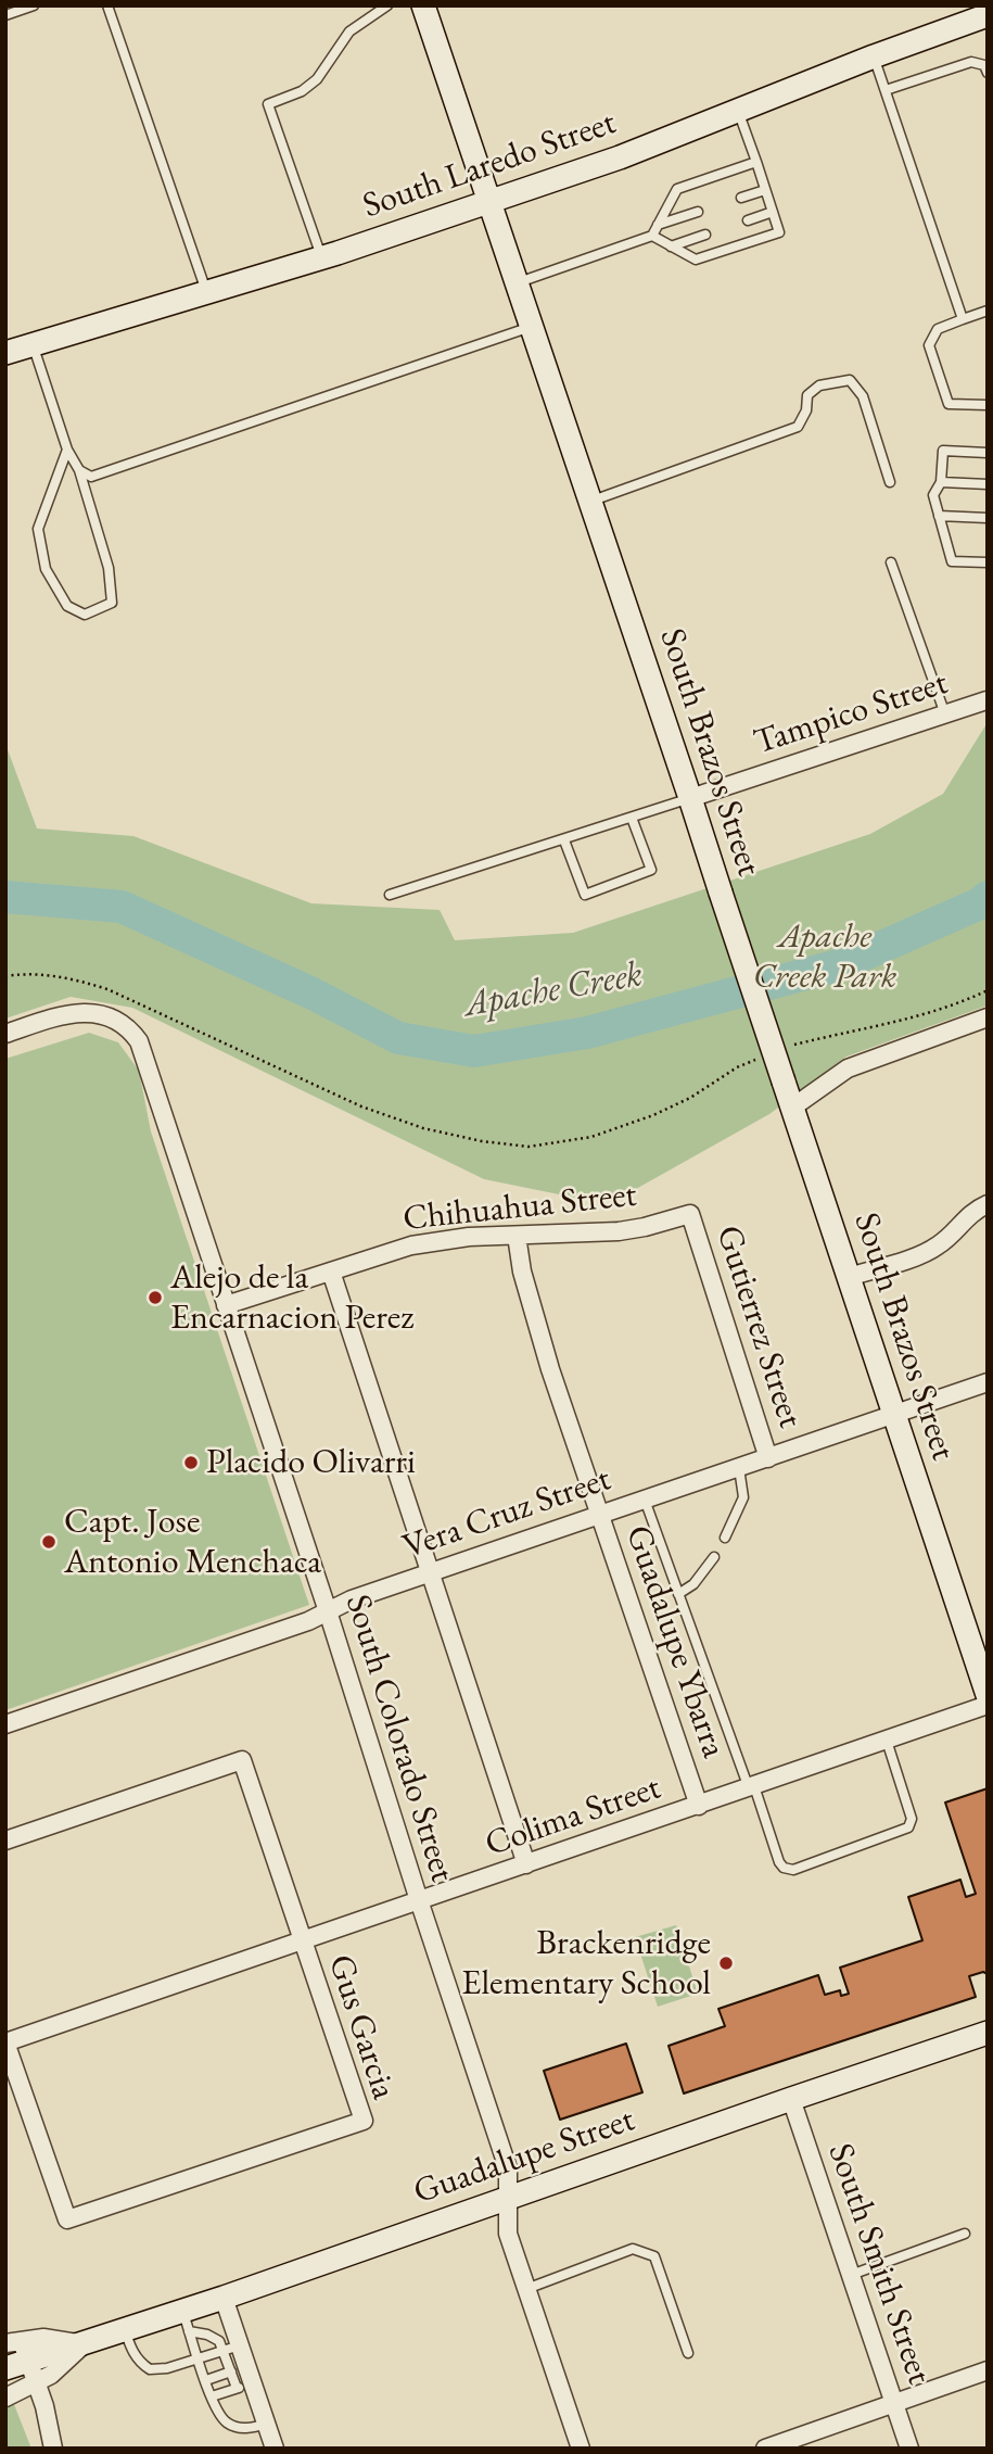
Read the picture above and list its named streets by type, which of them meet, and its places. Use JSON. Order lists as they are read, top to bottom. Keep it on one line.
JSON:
{"streets":{"main road":["South Laredo Street","South Brazos Street","Guadalupe Street"],"street":["Tampico Street","Chihuahua Street","Gutierrez Street","Vera Cruz Street","Guadalupe Ybarra","South Colorado Street","Colima Street","Gus Garcia","South Smith Street"]},"crossings":[["South Laredo Street","South Brazos Street"],["Tampico Street","South Brazos Street"],["South Brazos Street","Vera Cruz Street"],["Chihuahua Street","Gutierrez Street"],["Chihuahua Street","Guadalupe Ybarra"],["Chihuahua Street","South Colorado Street"],["Gutierrez Street","Vera Cruz Street"],["Vera Cruz Street","Guadalupe Ybarra"],["Vera Cruz Street","South Colorado Street"],["Guadalupe Ybarra","Colima Street"],["South Colorado Street","Colima Street"],["South Colorado Street","Guadalupe Street"],["Colima Street","Gus Garcia"],["Guadalupe Street","South Smith Street"]],"water":["Apache Creek"],"parks":["Apache Creek Park"],"places":["Alejo de la Encarnacion Perez","Placido Olivarri","Capt. Jose Antonio Menchaca","Brackenridge Elementary School"]}
